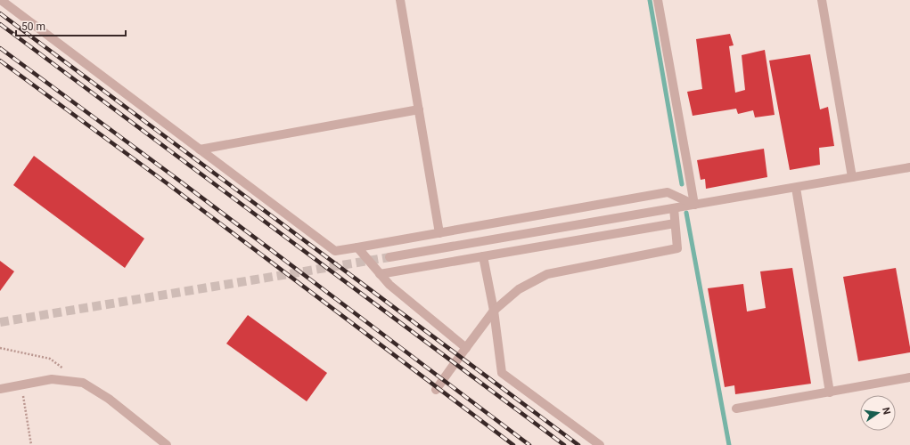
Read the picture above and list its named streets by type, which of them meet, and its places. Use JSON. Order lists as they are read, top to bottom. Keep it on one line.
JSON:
{"scale_bar":"50 m","north":"right"}
